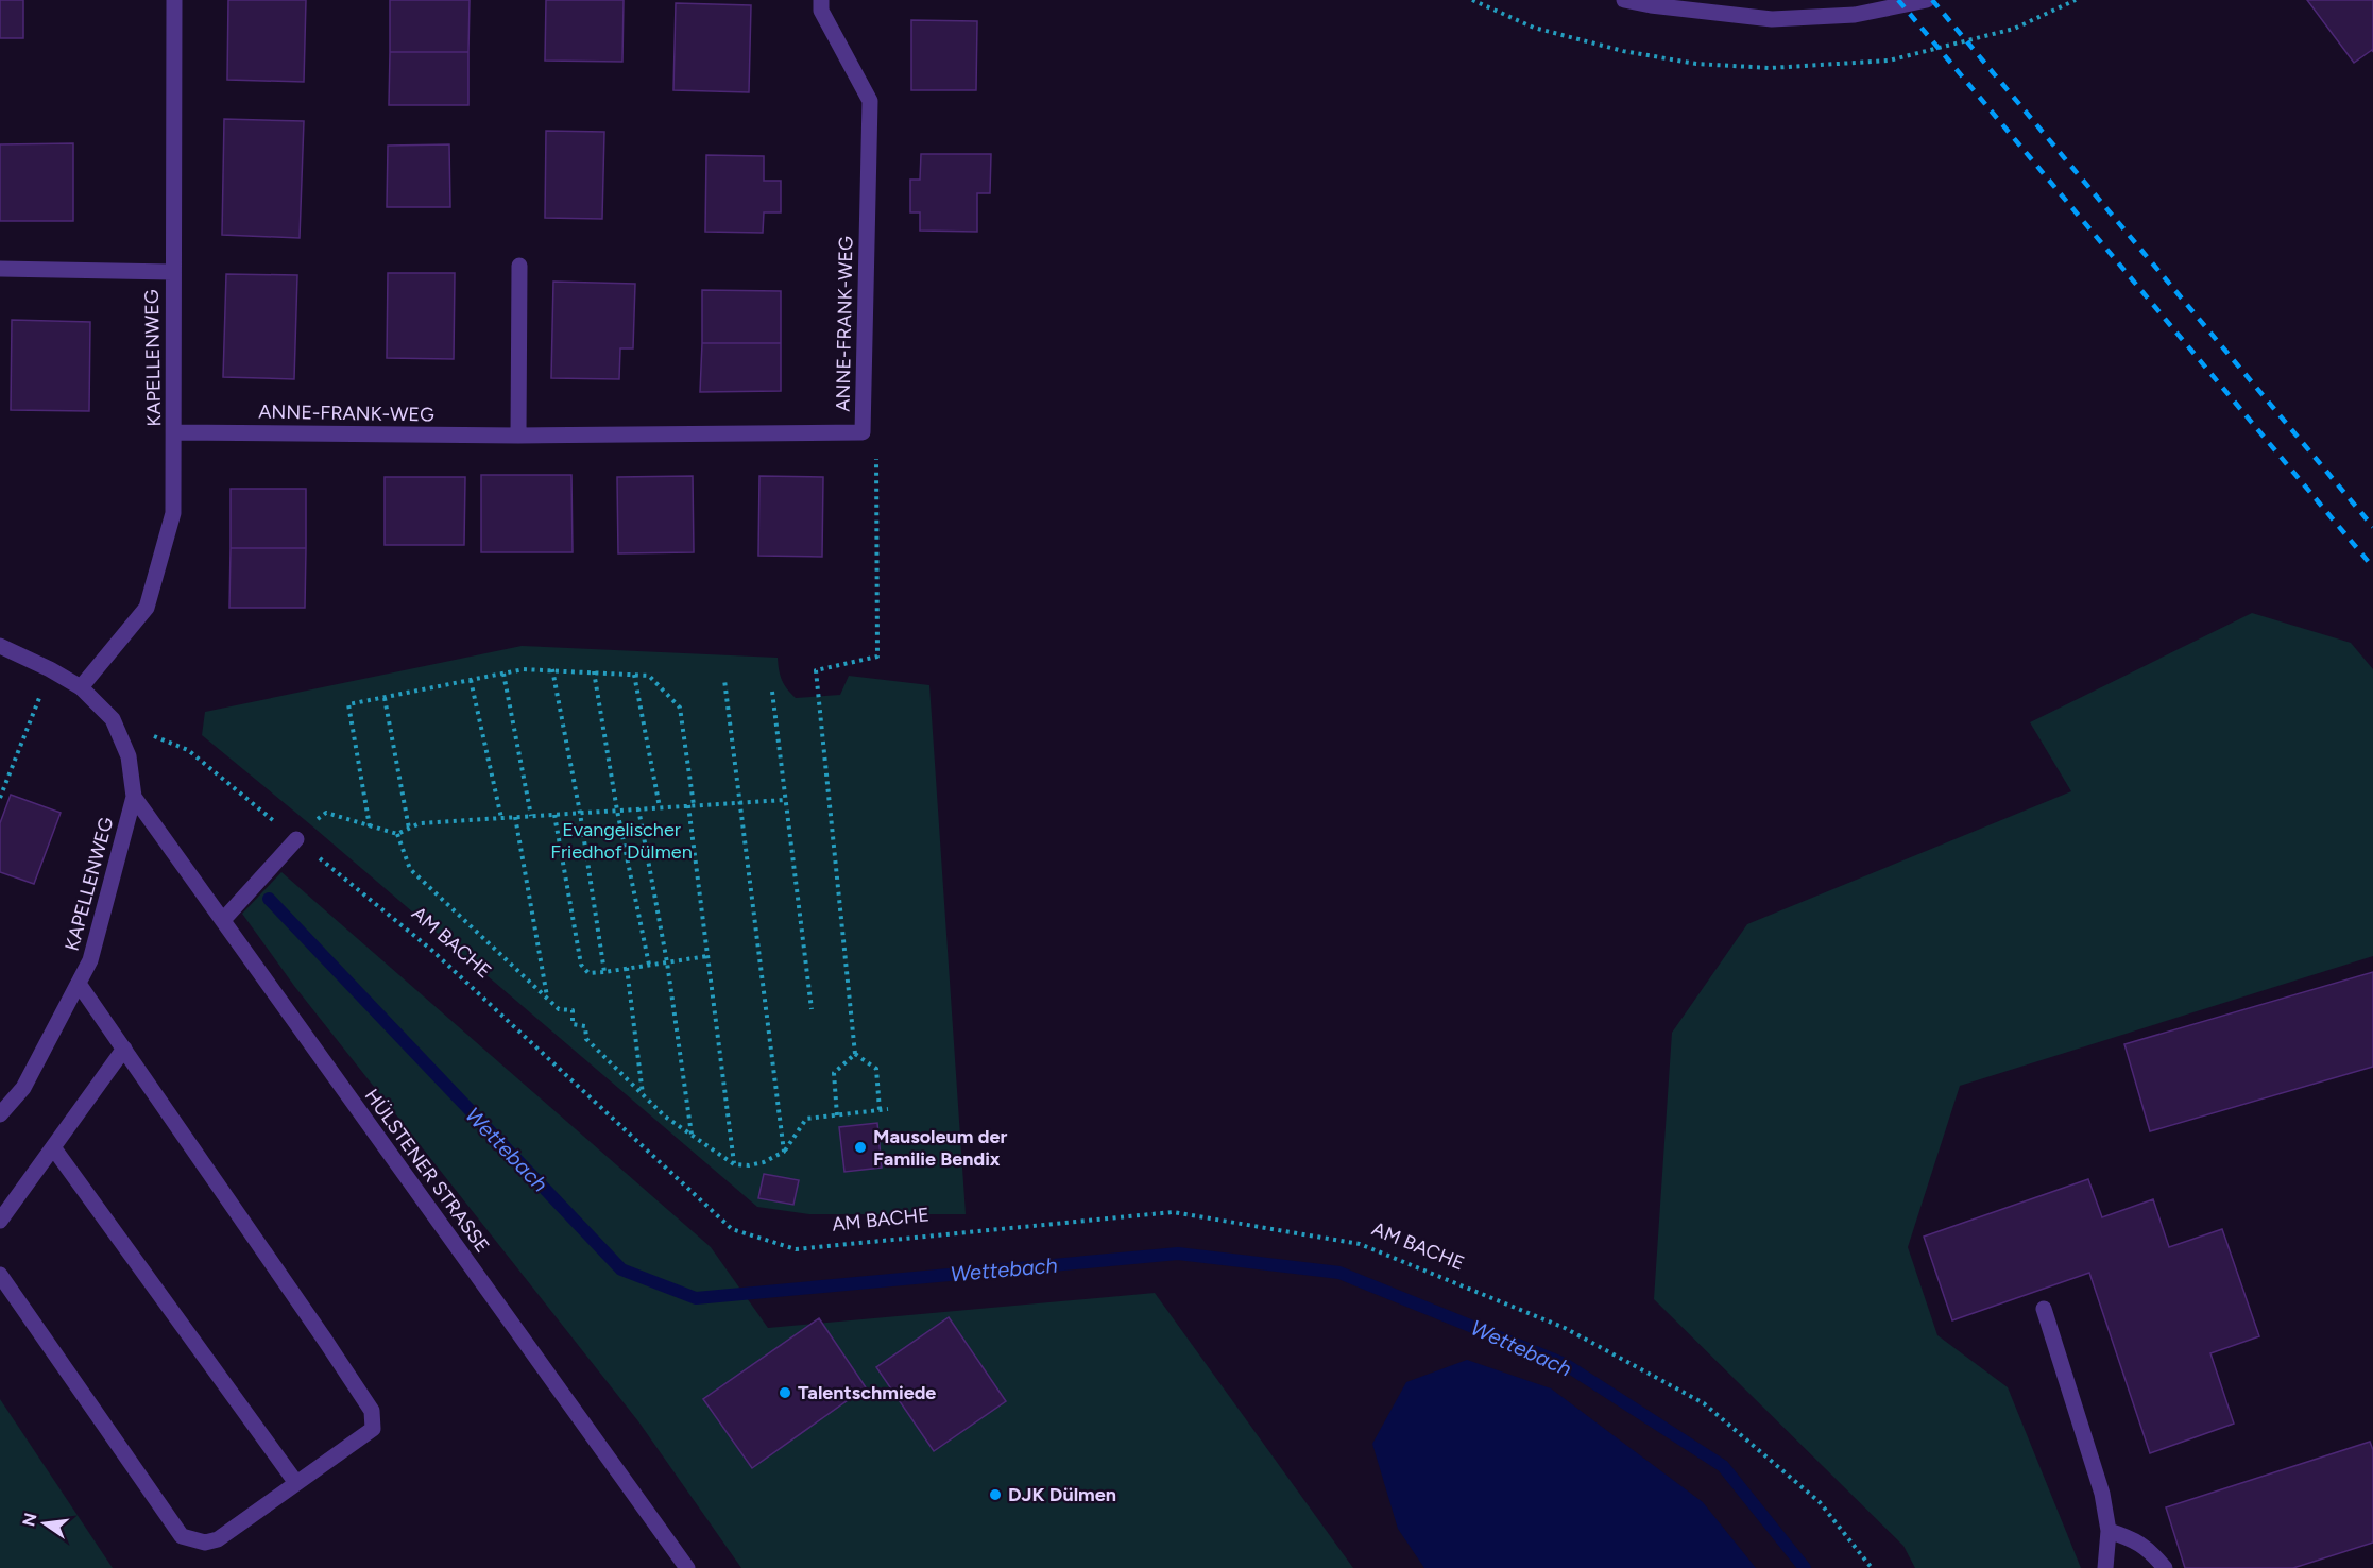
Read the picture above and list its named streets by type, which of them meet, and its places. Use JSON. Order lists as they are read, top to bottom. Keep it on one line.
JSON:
{"streets":{"street":["ANNE-FRANK-WEG","KAPELLENWEG","HÜLSTENER STRASSE"],"path":["AM BACHE"]},"crossings":[["ANNE-FRANK-WEG","KAPELLENWEG"],["KAPELLENWEG","AM BACHE"],["KAPELLENWEG","HÜLSTENER STRASSE"]],"water":["Wettebach"],"parks":["Evangelischer Friedhof Dülmen"],"places":["Mausoleum der Familie Bendix","Talentschmiede","DJK Dülmen"],"north":"left"}
